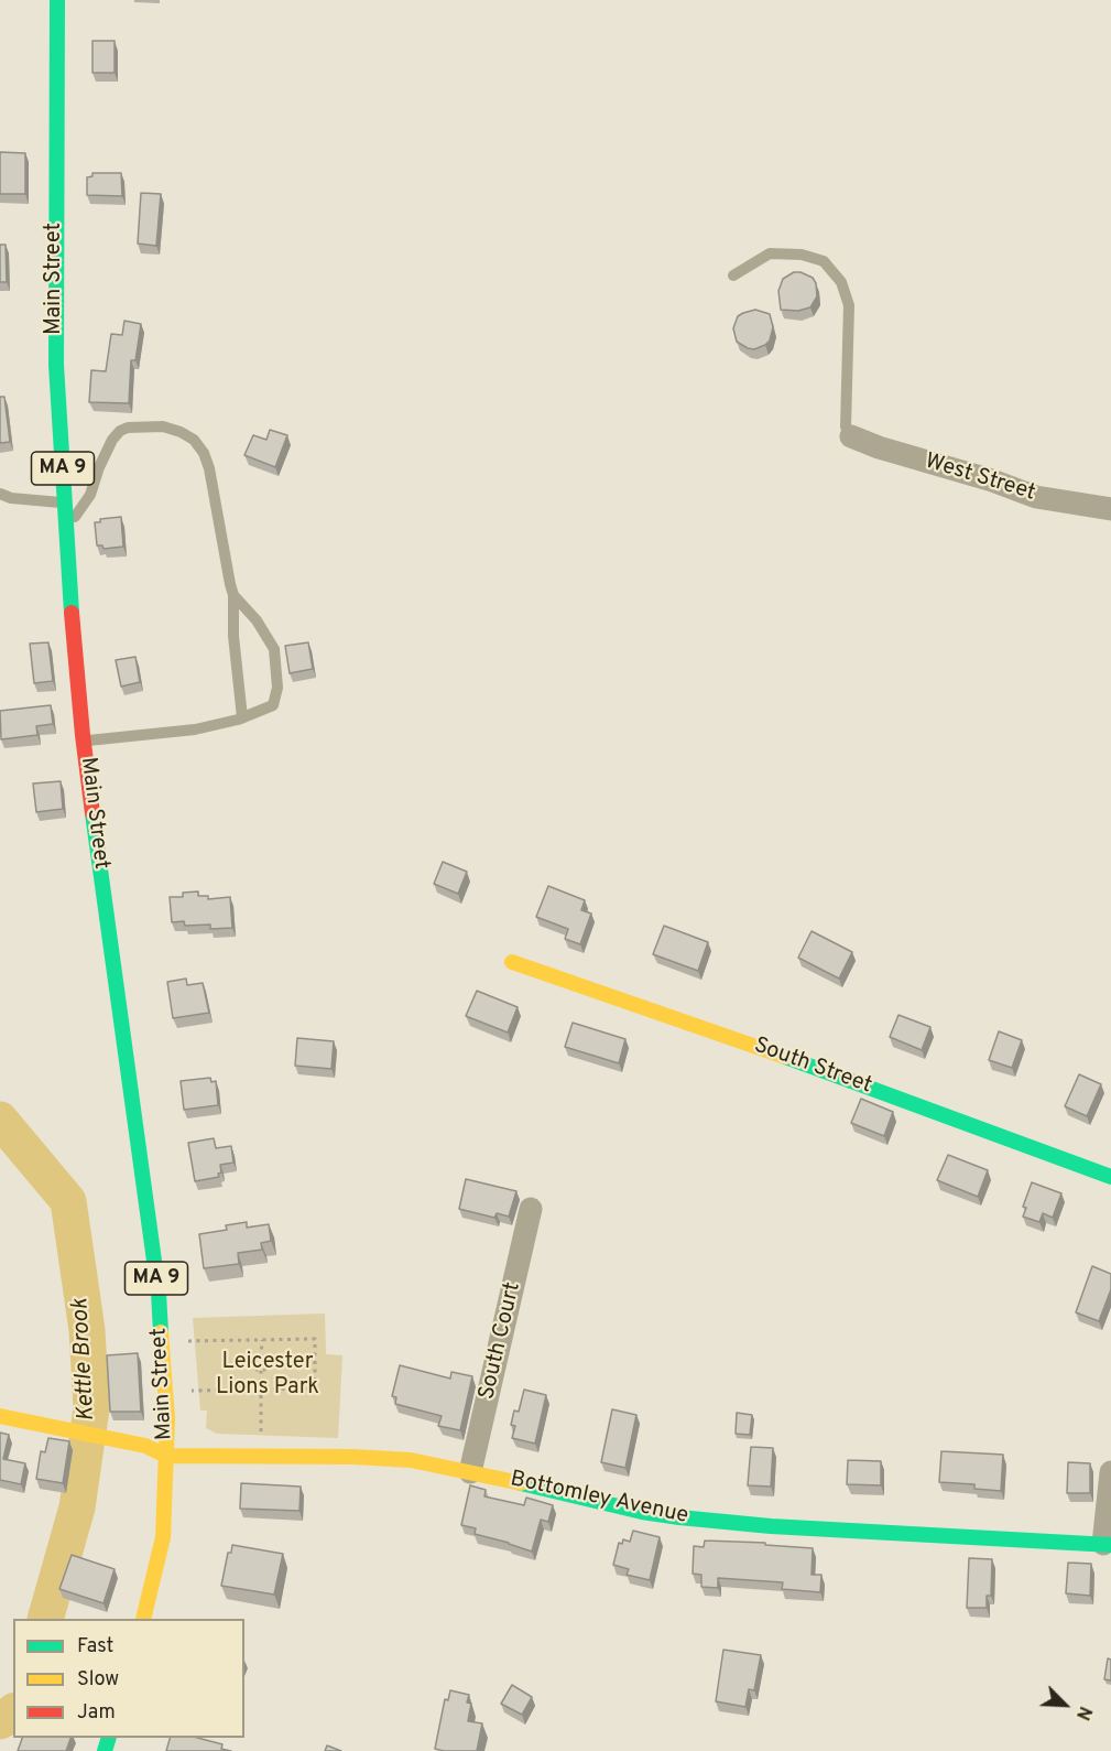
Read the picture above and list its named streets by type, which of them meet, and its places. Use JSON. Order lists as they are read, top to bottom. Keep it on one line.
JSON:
{"streets":{"main road":["Main Street","MA 9","South Street","Bottomley Avenue"],"street":["West Street","South Court"]},"crossings":[["Main Street","Bottomley Avenue"],["South Court","Bottomley Avenue"]],"water":["Kettle Brook"],"parks":["Leicester Lions Park"],"legend":["Fast","Slow","Jam"],"north":"bottom right"}
